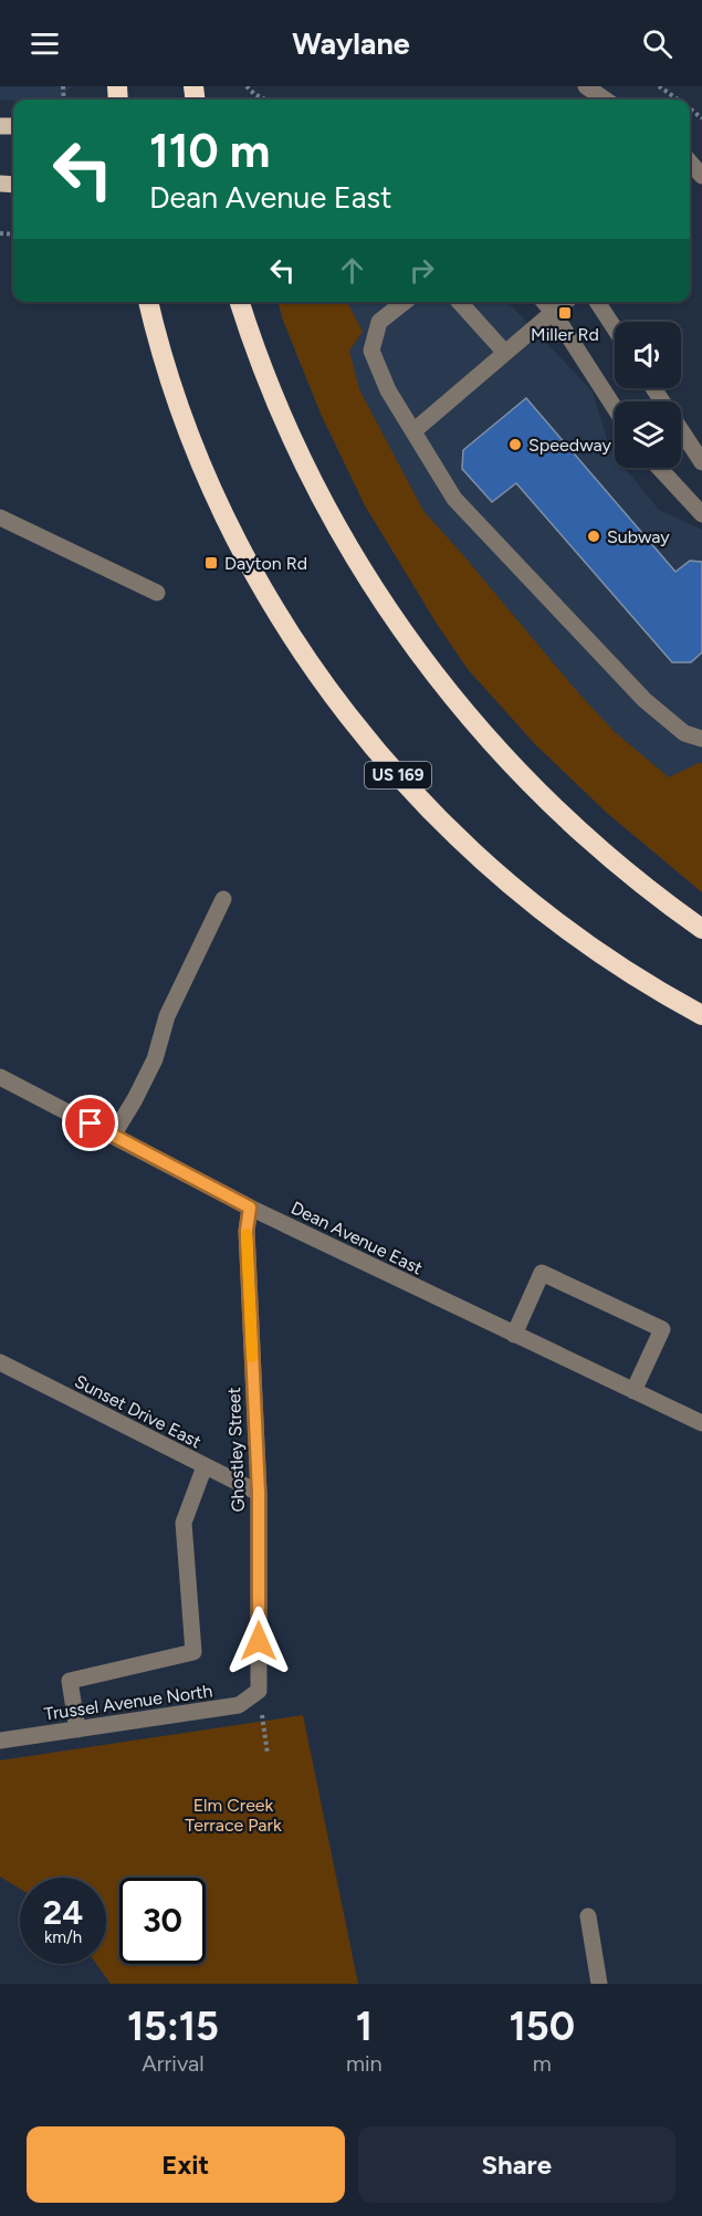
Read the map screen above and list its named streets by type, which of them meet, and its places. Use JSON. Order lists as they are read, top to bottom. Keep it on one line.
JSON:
{"streets":{"highway":["US 169"],"street":["Dean Avenue East","Sunset Drive East","Ghostley Street","Trussel Avenue North"]},"crossings":[["Dean Avenue East","Ghostley Street"],["Sunset Drive East","Ghostley Street"],["Ghostley Street","Trussel Avenue North"]],"parks":["Elm Creek Terrace Park"],"places":{"transit":["Miller Rd","Dayton Rd"],"other":["Speedway","Subway"]},"page":{"header":"Waylane","turn":["110 m","Dean Avenue East"],"speed":"24 km/h","limit":"30","eta":["15:15","Arrival","1","min","150","m"],"buttons":["Exit","Share"]}}
